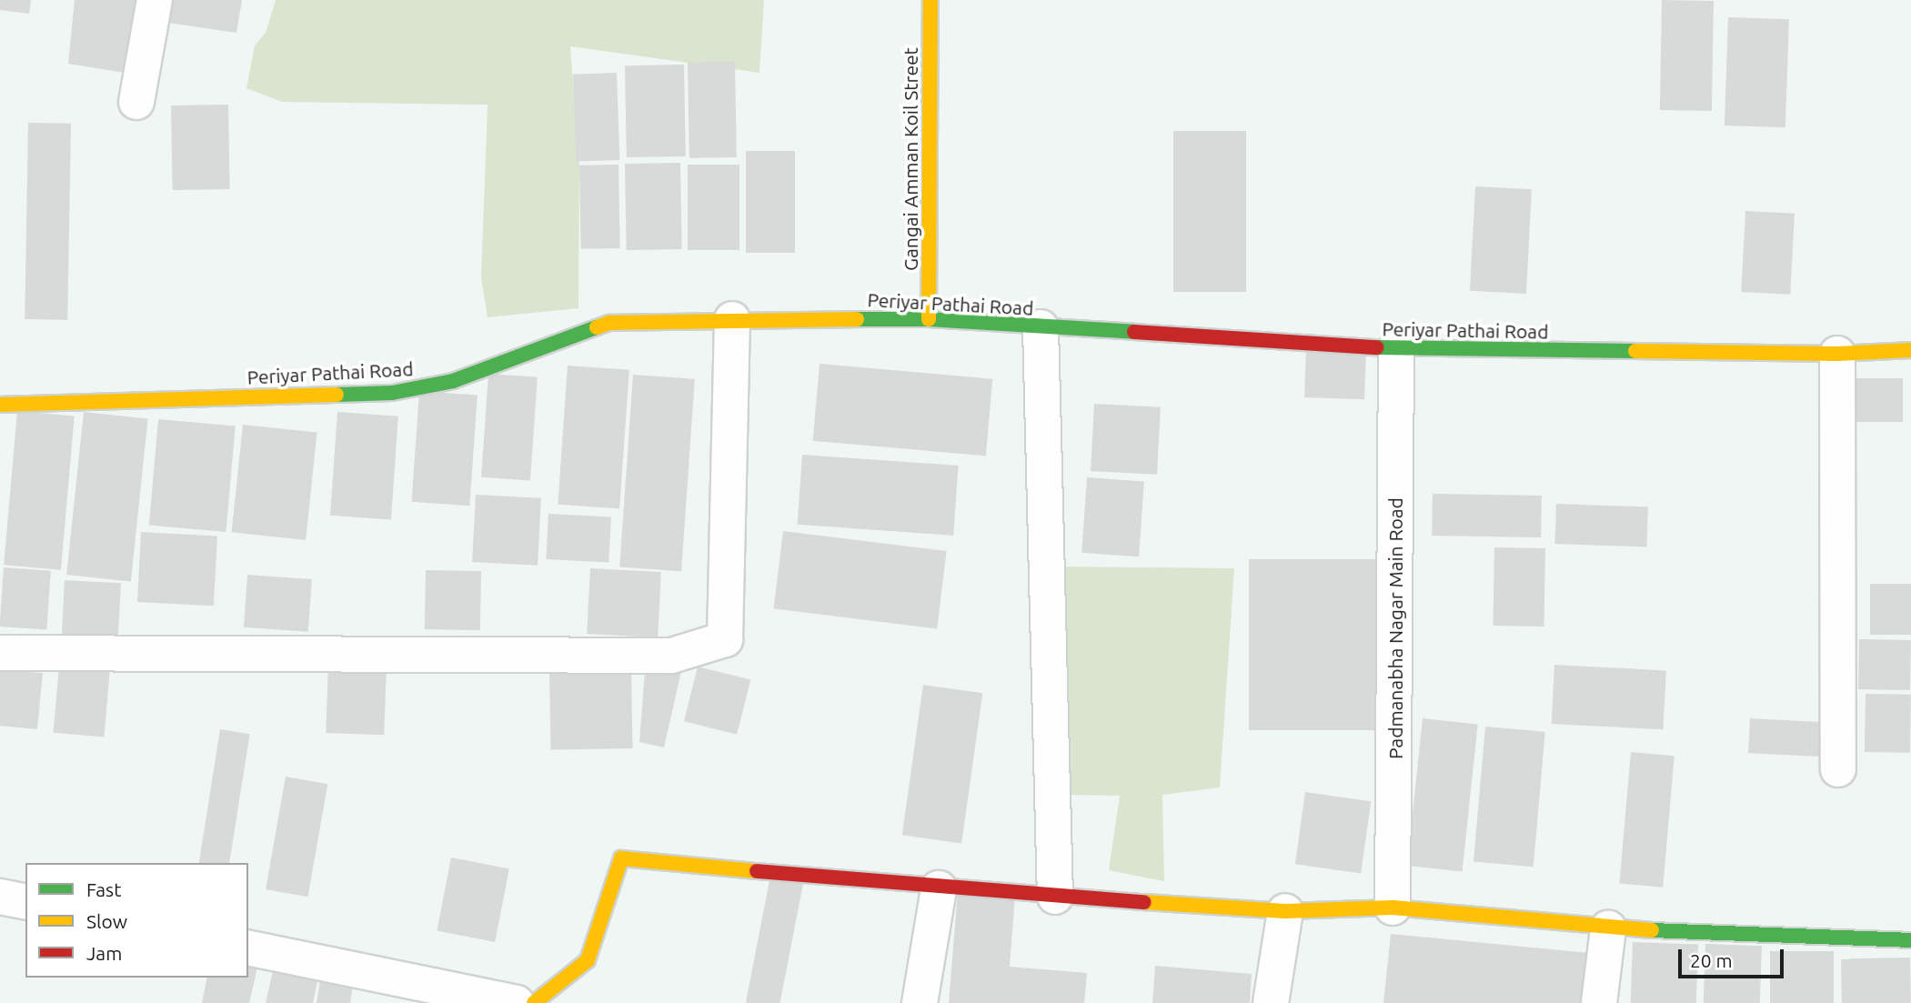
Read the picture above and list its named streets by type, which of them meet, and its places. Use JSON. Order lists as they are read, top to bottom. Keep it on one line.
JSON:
{"streets":{"street":["Gangai Amman Koil Street","Periyar Pathai Road","Padmanabha Nagar Main Road"]},"crossings":[["Gangai Amman Koil Street","Periyar Pathai Road"],["Periyar Pathai Road","Padmanabha Nagar Main Road"]],"legend":["Fast","Slow","Jam"],"scale_bar":"20 m"}
